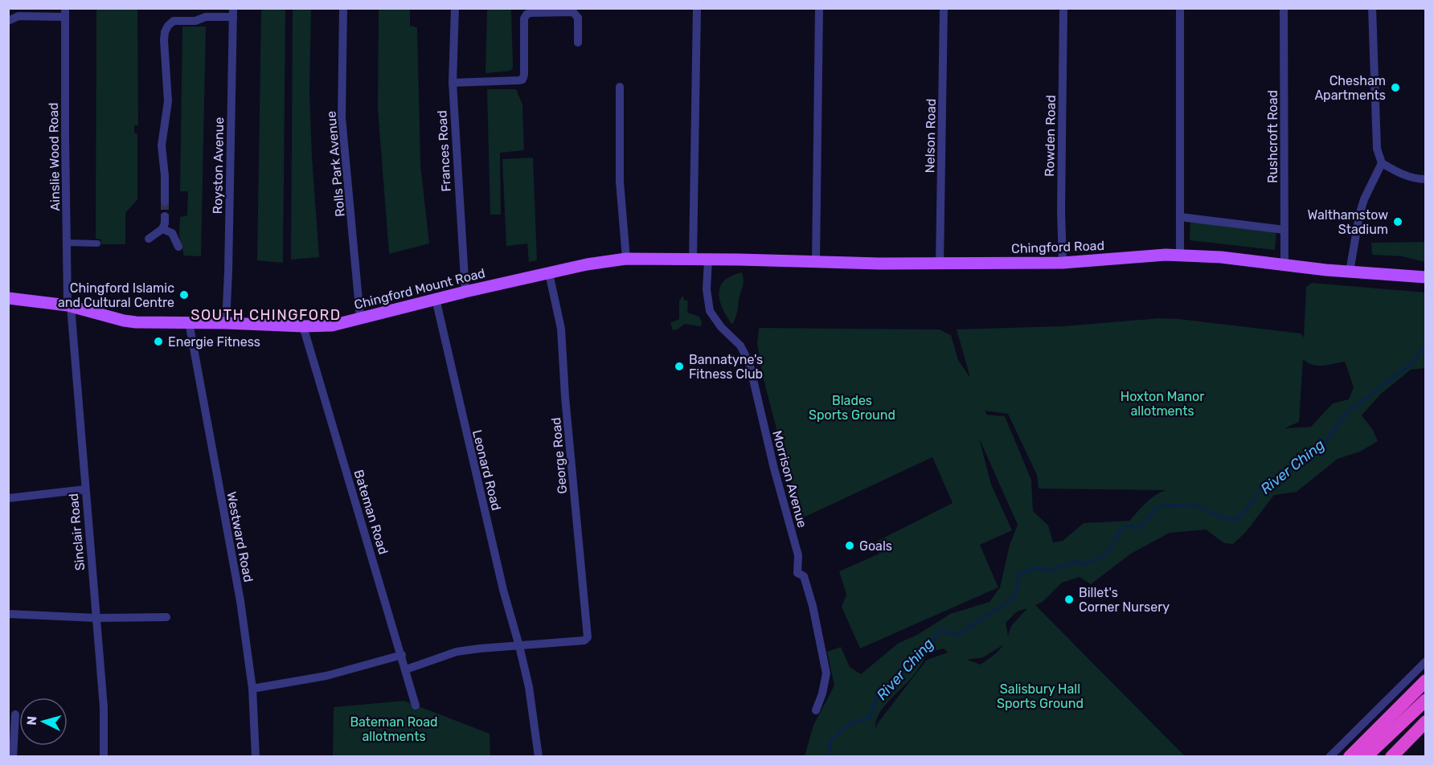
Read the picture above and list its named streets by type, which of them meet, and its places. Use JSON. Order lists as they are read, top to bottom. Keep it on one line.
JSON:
{"streets":{"main road":["Chingford Road","Chingford Mount Road"],"street":["Nelson Road","Rowden Road","Rushcroft Road","Frances Road","Ainslie Wood Road","Rolls Park Avenue","Royston Avenue","George Road","Leonard Road","Morrison Avenue","Bateman Road","Sinclair Road","Westward Road"]},"crossings":[["Nelson Road","Chingford Road"],["Rowden Road","Chingford Road"],["Rushcroft Road","Chingford Road"],["Frances Road","Chingford Mount Road"],["Ainslie Wood Road","Chingford Mount Road"],["Ainslie Wood Road","Sinclair Road"],["Rolls Park Avenue","Chingford Mount Road"],["Royston Avenue","Chingford Mount Road"],["Chingford Road","Chingford Mount Road"],["Chingford Road","Morrison Avenue"],["Chingford Mount Road","George Road"],["Chingford Mount Road","Leonard Road"],["Chingford Mount Road","Bateman Road"],["Chingford Mount Road","Sinclair Road"],["Chingford Mount Road","Westward Road"],["George Road","Leonard Road"]],"districts":["SOUTH CHINGFORD"],"water":["River Ching"],"parks":["Hoxton Manor allotments","Blades Sports Ground","Salisbury Hall Sports Ground","Bateman Road allotments"],"places":["Chesham Apartments","Walthamstow Stadium","Chingford Islamic and Cultural Centre","Energie Fitness","Bannatyne's Fitness Club","Goals","Billet's Corner Nursery"],"north":"left"}
